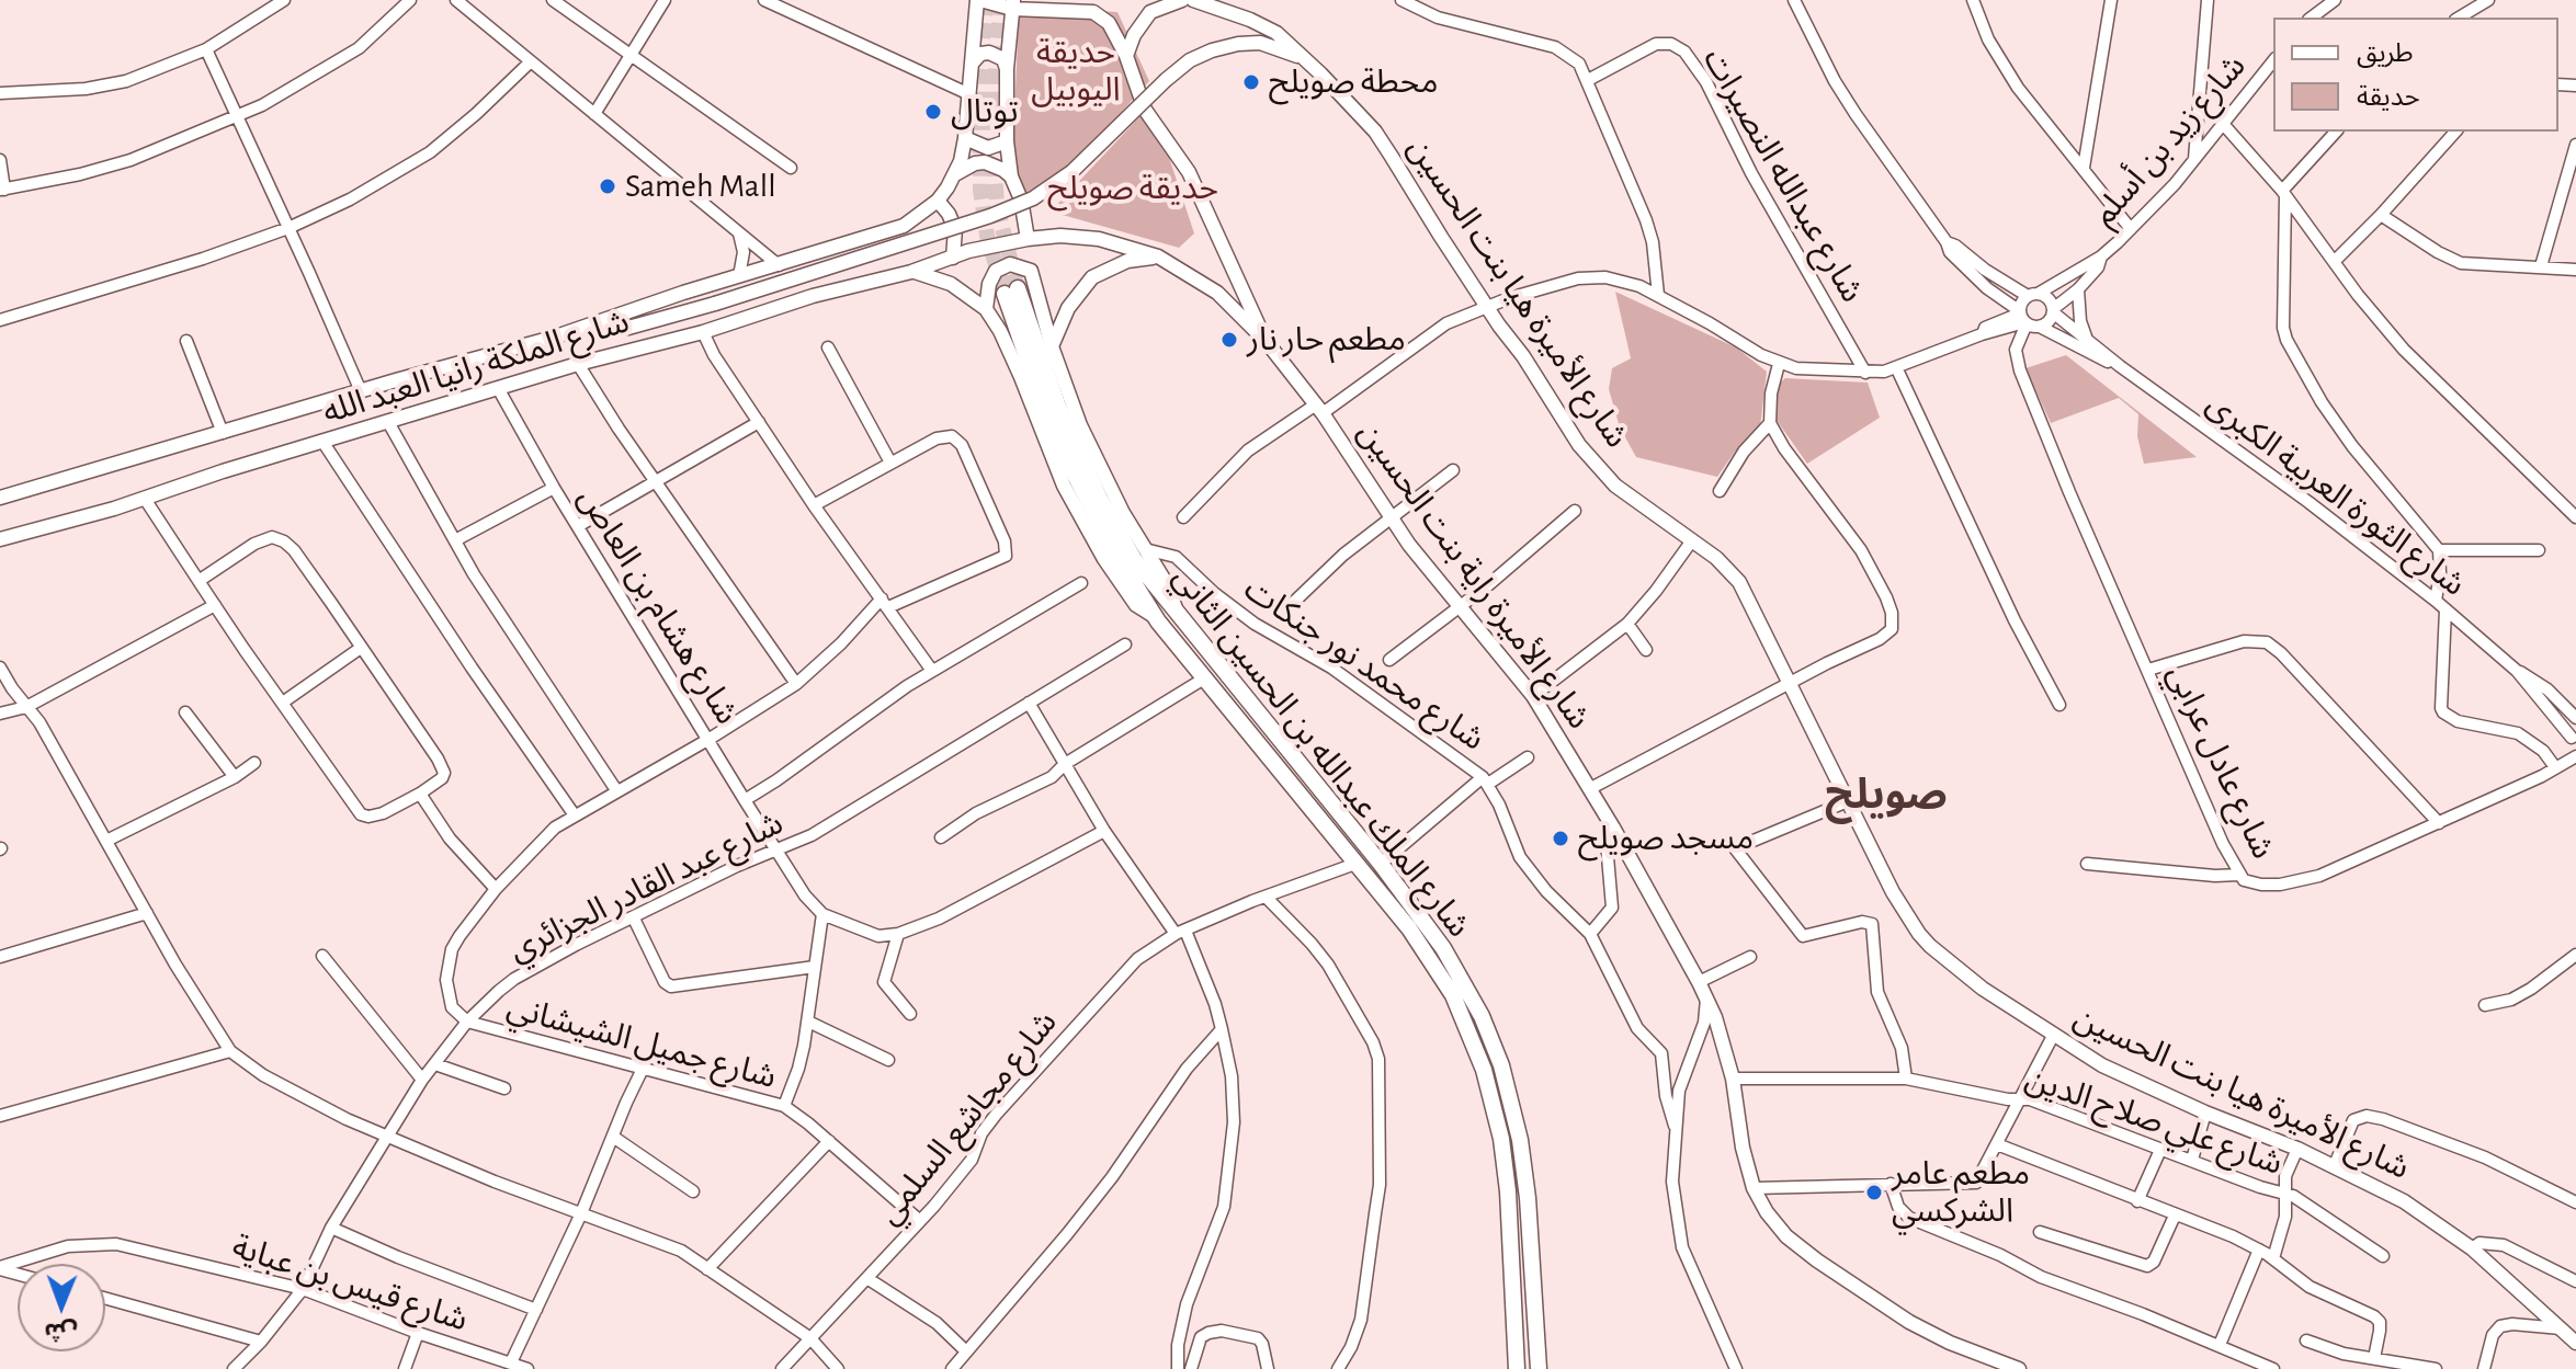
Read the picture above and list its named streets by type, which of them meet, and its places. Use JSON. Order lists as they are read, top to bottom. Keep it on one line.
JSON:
{"streets":{"highway":["شارع الملك عبدالله بن الحسين الثاني"],"main road":["شارع الأميرة هيا بنت الحسين","شارع الملكة رانيا العبد الله","شارع الأميرة راية بنت الحسين"],"street":["شارع زيد بن أسلم","شارع عبدالله النصيرات","شارع الثورة العربية الكبرى","شارع هشام بن العاص","شارع محمد نور جنكات","شارع عادل عرابي","شارع عبد القادر الجزائري","شارع جميل الشيشاني","شارع مجاشع السلمي","شارع علي صلاح الدين","شارع قيس بن عباية"]},"crossings":[["شارع زيد بن أسلم","شارع الثورة العربية الكبرى"],["شارع زيد بن أسلم","شارع عادل عرابي"],["شارع الملكة رانيا العبد الله","شارع الأميرة راية بنت الحسين"],["شارع الملكة رانيا العبد الله","شارع هشام بن العاص"],["شارع الثورة العربية الكبرى","شارع عادل عرابي"],["شارع الأميرة راية بنت الحسين","شارع علي صلاح الدين"],["شارع هشام بن العاص","شارع عبد القادر الجزائري"],["شارع الملك عبدالله بن الحسين الثاني","شارع مجاشع السلمي"],["شارع عبد القادر الجزائري","شارع جميل الشيشاني"],["شارع عبد القادر الجزائري","شارع قيس بن عباية"],["شارع جميل الشيشاني","شارع مجاشع السلمي"]],"districts":["صويلح"],"parks":["حديقة اليوبيل","حديقة صويلح"],"places":["محطة صويلح","توتال","Sameh Mall","مطعم حار نار","مسجد صويلح","مطعم عامر الشركسي"],"legend":["طريق","حديقة"],"north":"bottom"}
